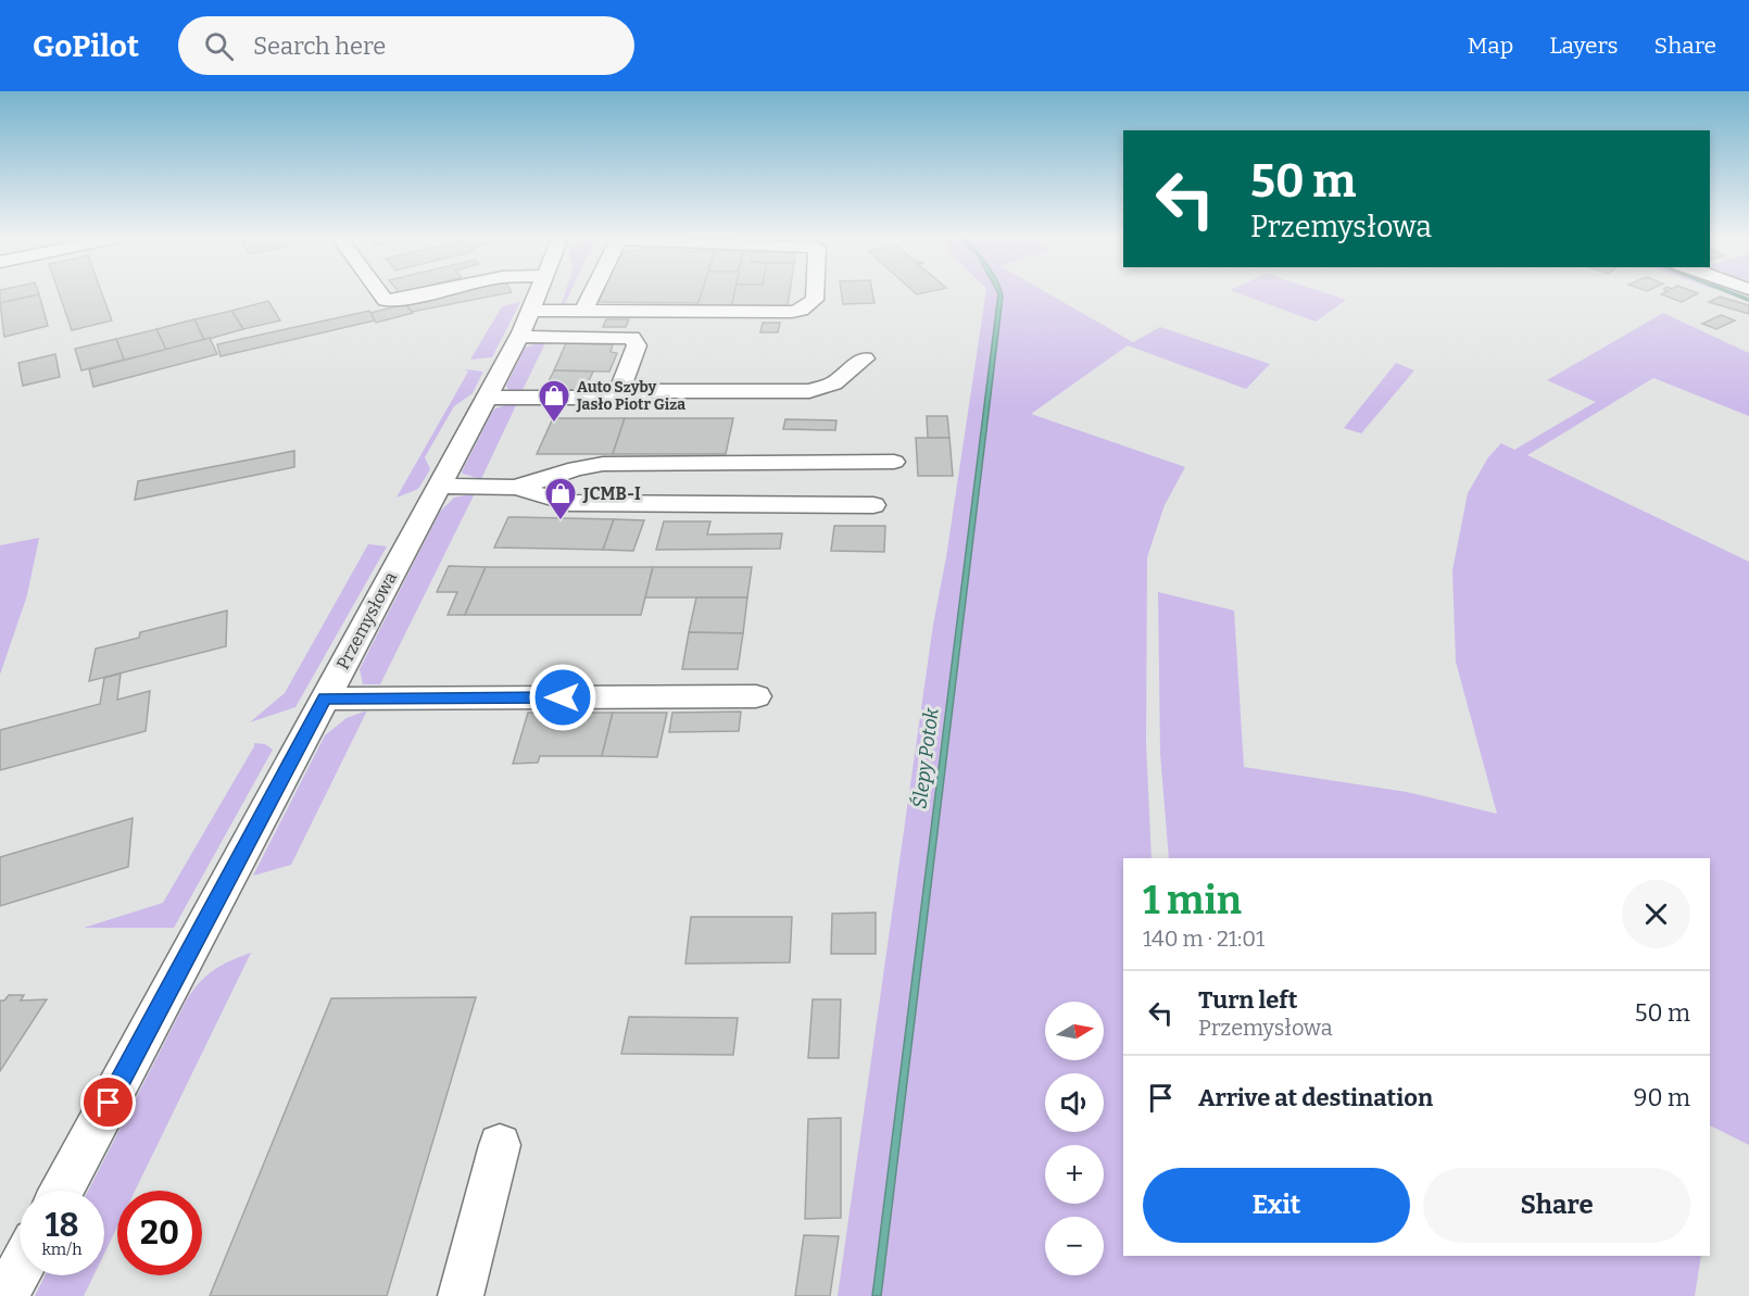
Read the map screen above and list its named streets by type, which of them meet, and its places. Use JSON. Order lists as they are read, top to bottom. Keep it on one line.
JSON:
{"streets":{"street":["Przemysłowa"]},"water":["Ślepy Potok"],"places":{"shop":["Auto Szyby Jasło Piotr Giza","JCMB-I"]},"north":"right","page":{"header":"GoPilot","search":"Search here","nav":["Map","Layers","Share"],"turn":["50 m","Przemysłowa"],"heading":["1 min","140 m · 21:01"],"list":[{"name":"Turn left","note":"Przemysłowa","value":"50 m"},{"name":"Arrive at destination","value":"90 m"}],"map_buttons":["+","−"],"buttons":["Exit","Share"],"speed":"18 km/h","limit":"20"}}
